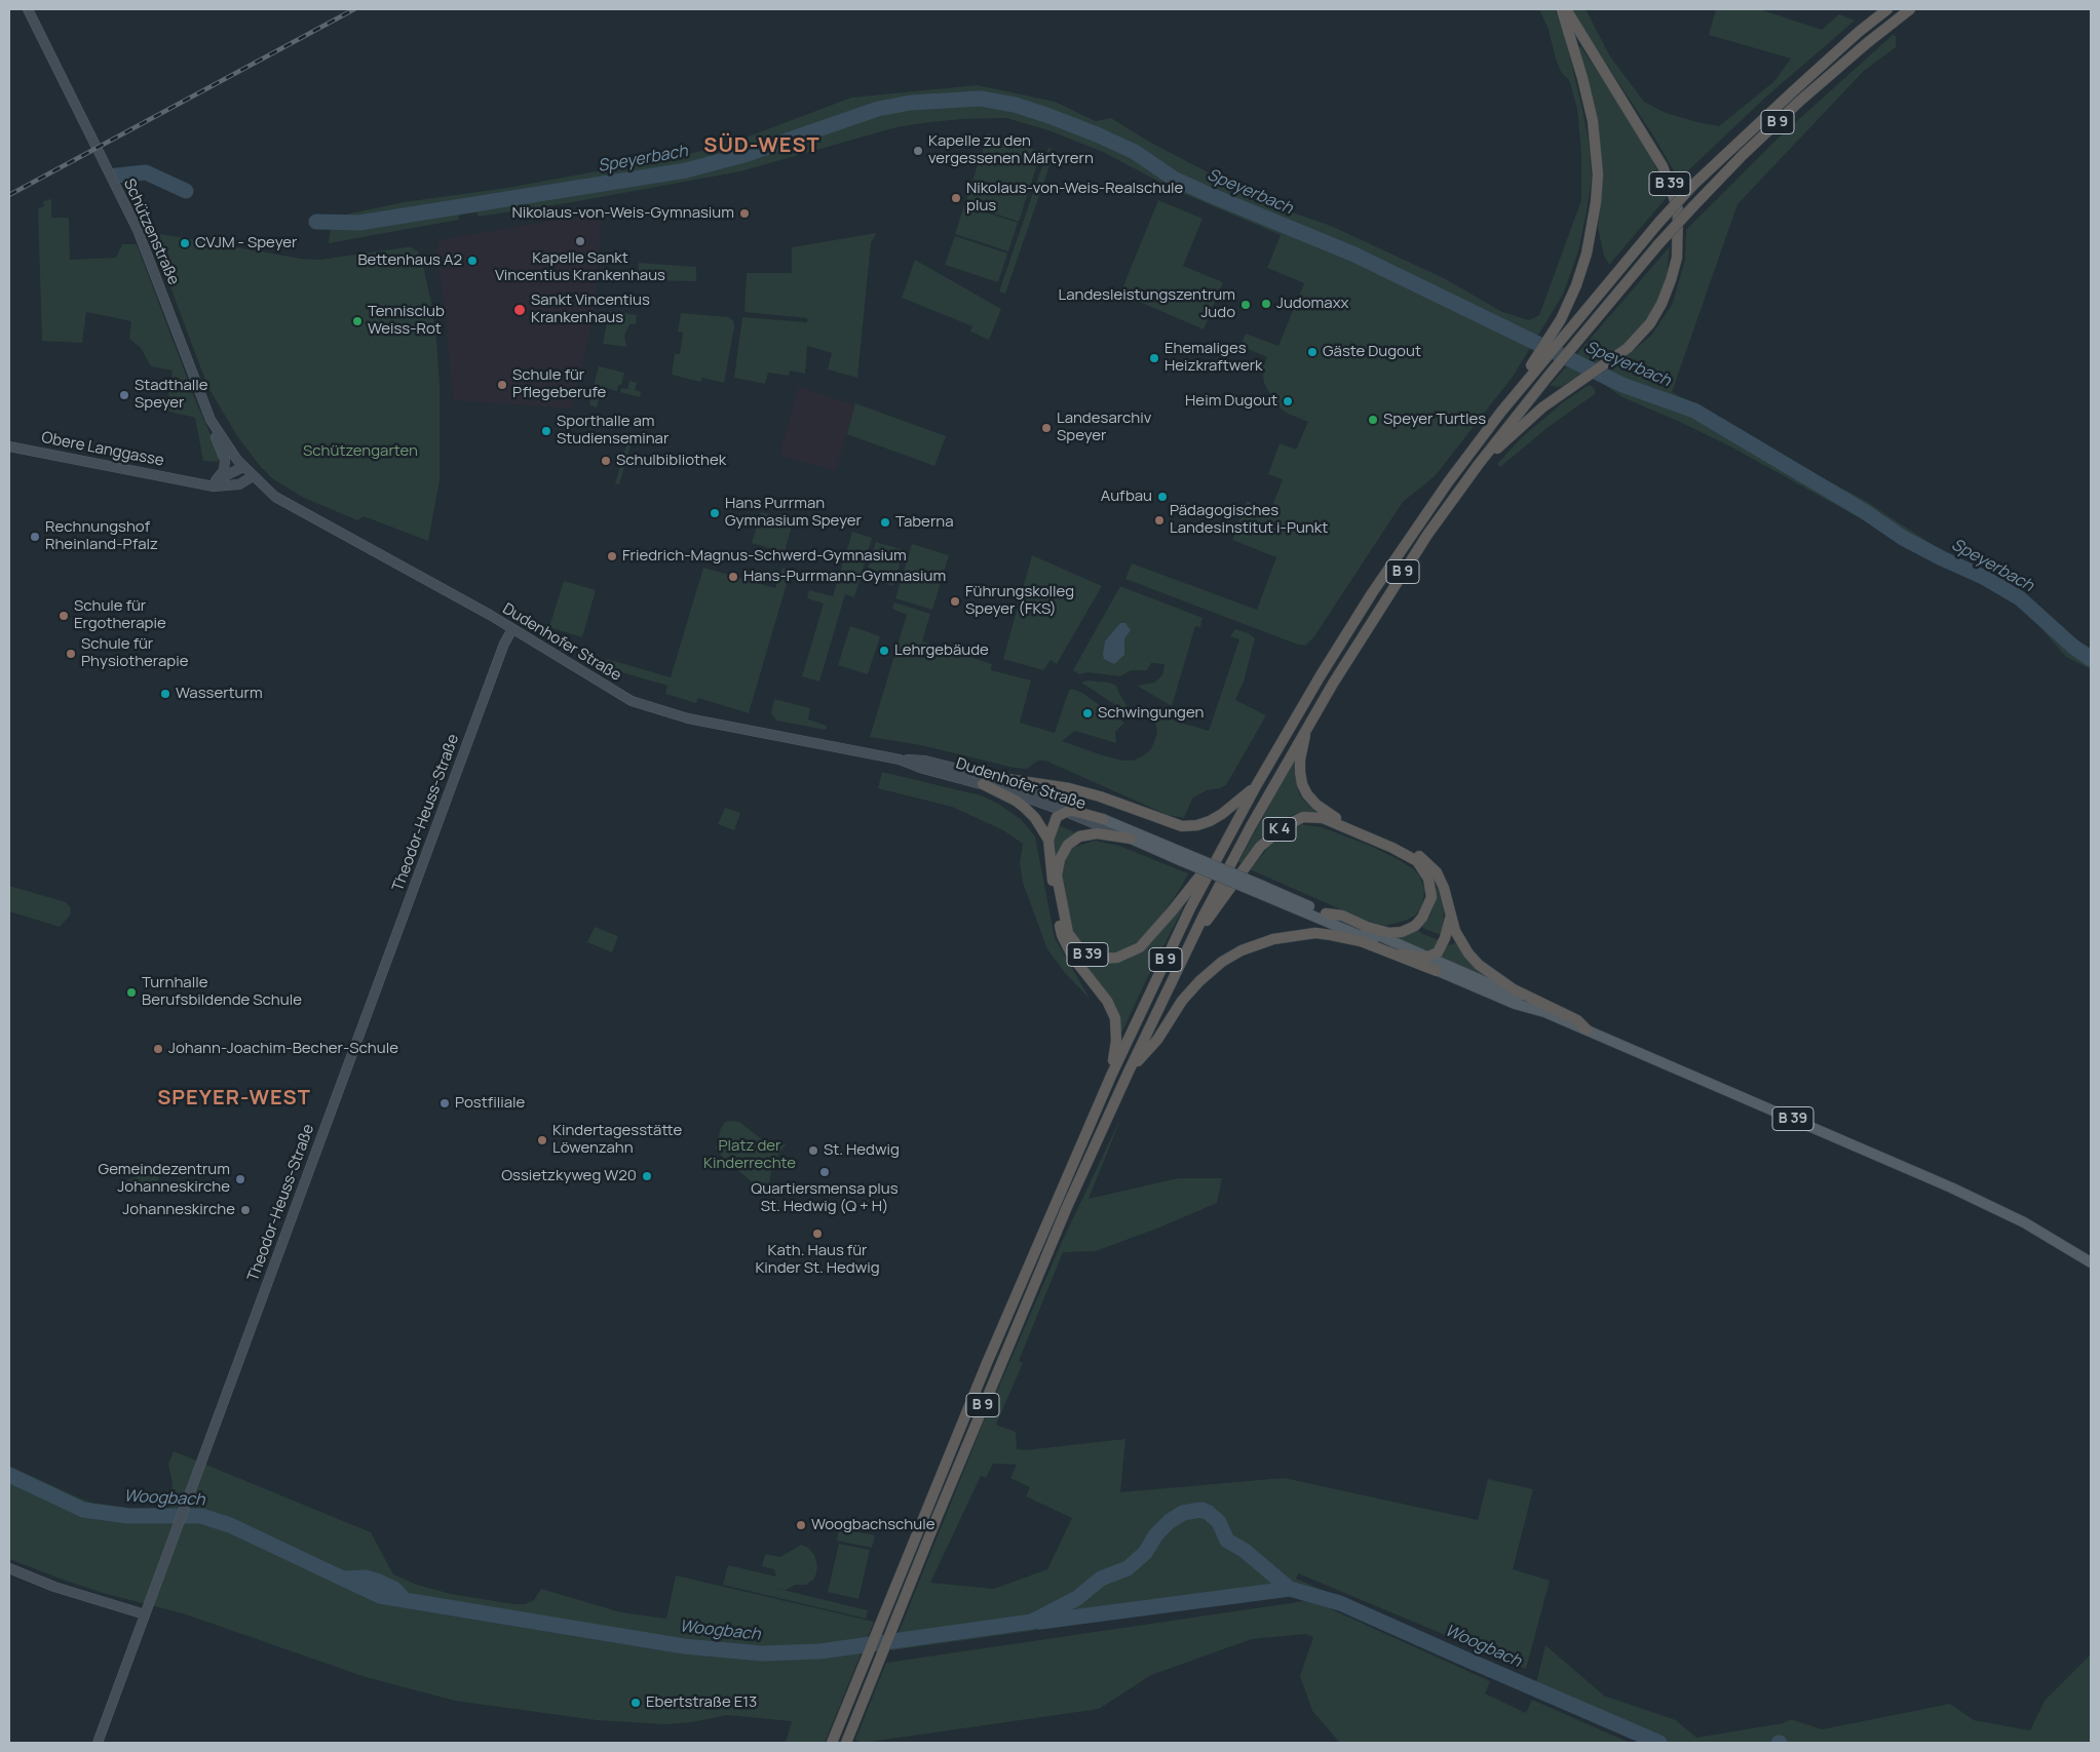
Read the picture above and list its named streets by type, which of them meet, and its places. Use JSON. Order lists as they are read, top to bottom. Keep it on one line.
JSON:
{"streets":{"highway":["B 9","B 39","K 4"],"main road":["Schützenstraße","Obere Langgasse","Dudenhofer Straße","Theodor-Heuss-Straße"]},"crossings":[["B 9","B 39"],["B 9","Dudenhofer Straße"],["B 9","K 4"],["B 39","Dudenhofer Straße"],["B 39","K 4"],["Schützenstraße","Obere Langgasse"],["Schützenstraße","Dudenhofer Straße"],["Obere Langgasse","Dudenhofer Straße"],["Dudenhofer Straße","Theodor-Heuss-Straße"]],"districts":["SÜD-WEST","SPEYER-WEST"],"water":["Speyerbach","Woogbach"],"parks":["Schützengarten","Platz der Kinderrechte"],"places":["Kapelle zu den vergessenen Märtyrern","Nikolaus-von-Weis-Realschule plus","Nikolaus-von-Weis-Gymnasium","Kapelle Sankt Vincentius Krankenhaus","CVJM - Speyer","Bettenhaus A2","Judomaxx","Landesleistungszentrum Judo","Sankt Vincentius Krankenhaus","Tennisclub Weiss-Rot","Gäste Dugout","Ehemaliges Heizkraftwerk","Schule für Pflegeberufe","Stadthalle Speyer","Heim Dugout","Speyer Turtles","Landesarchiv Speyer","Sporthalle am Studienseminar","Schulbibliothek","Aufbau","Hans Purrman Gymnasium Speyer","Pädagogisches Landesinstitut i-Punkt","Taberna","Rechnungshof Rheinland-Pfalz","Friedrich-Magnus-Schwerd-Gymnasium","Hans-Purrmann-Gymnasium","Führungskolleg Speyer (FKS)","Schule für Ergotherapie","Lehrgebäude","Schule für Physiotherapie","Wasserturm","Schwingungen","Turnhalle Berufsbildende Schule","Johann-Joachim-Becher-Schule","Postfiliale","Kindertagesstätte Löwenzahn","St. Hedwig","Quartiersmensa plus St. Hedwig (Q + H)","Ossietzkyweg W20","Gemeindezentrum Johanneskirche","Johanneskirche","Kath. Haus für Kinder St. Hedwig","Woogbachschule","Ebertstraße E13"]}
